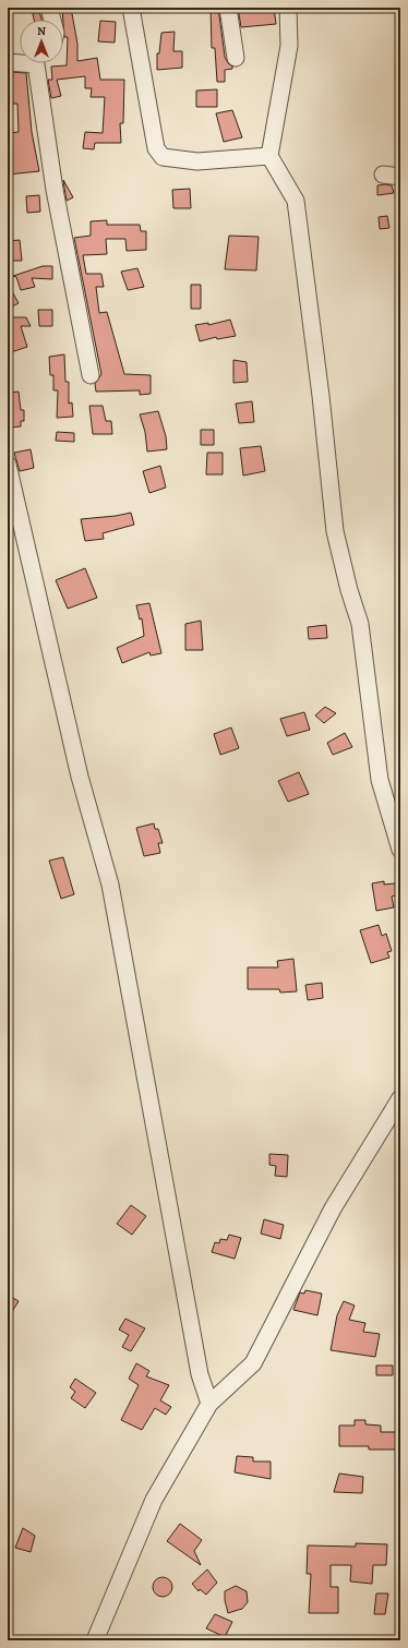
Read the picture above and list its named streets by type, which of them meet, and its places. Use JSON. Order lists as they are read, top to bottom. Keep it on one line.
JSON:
{"north":"top"}
